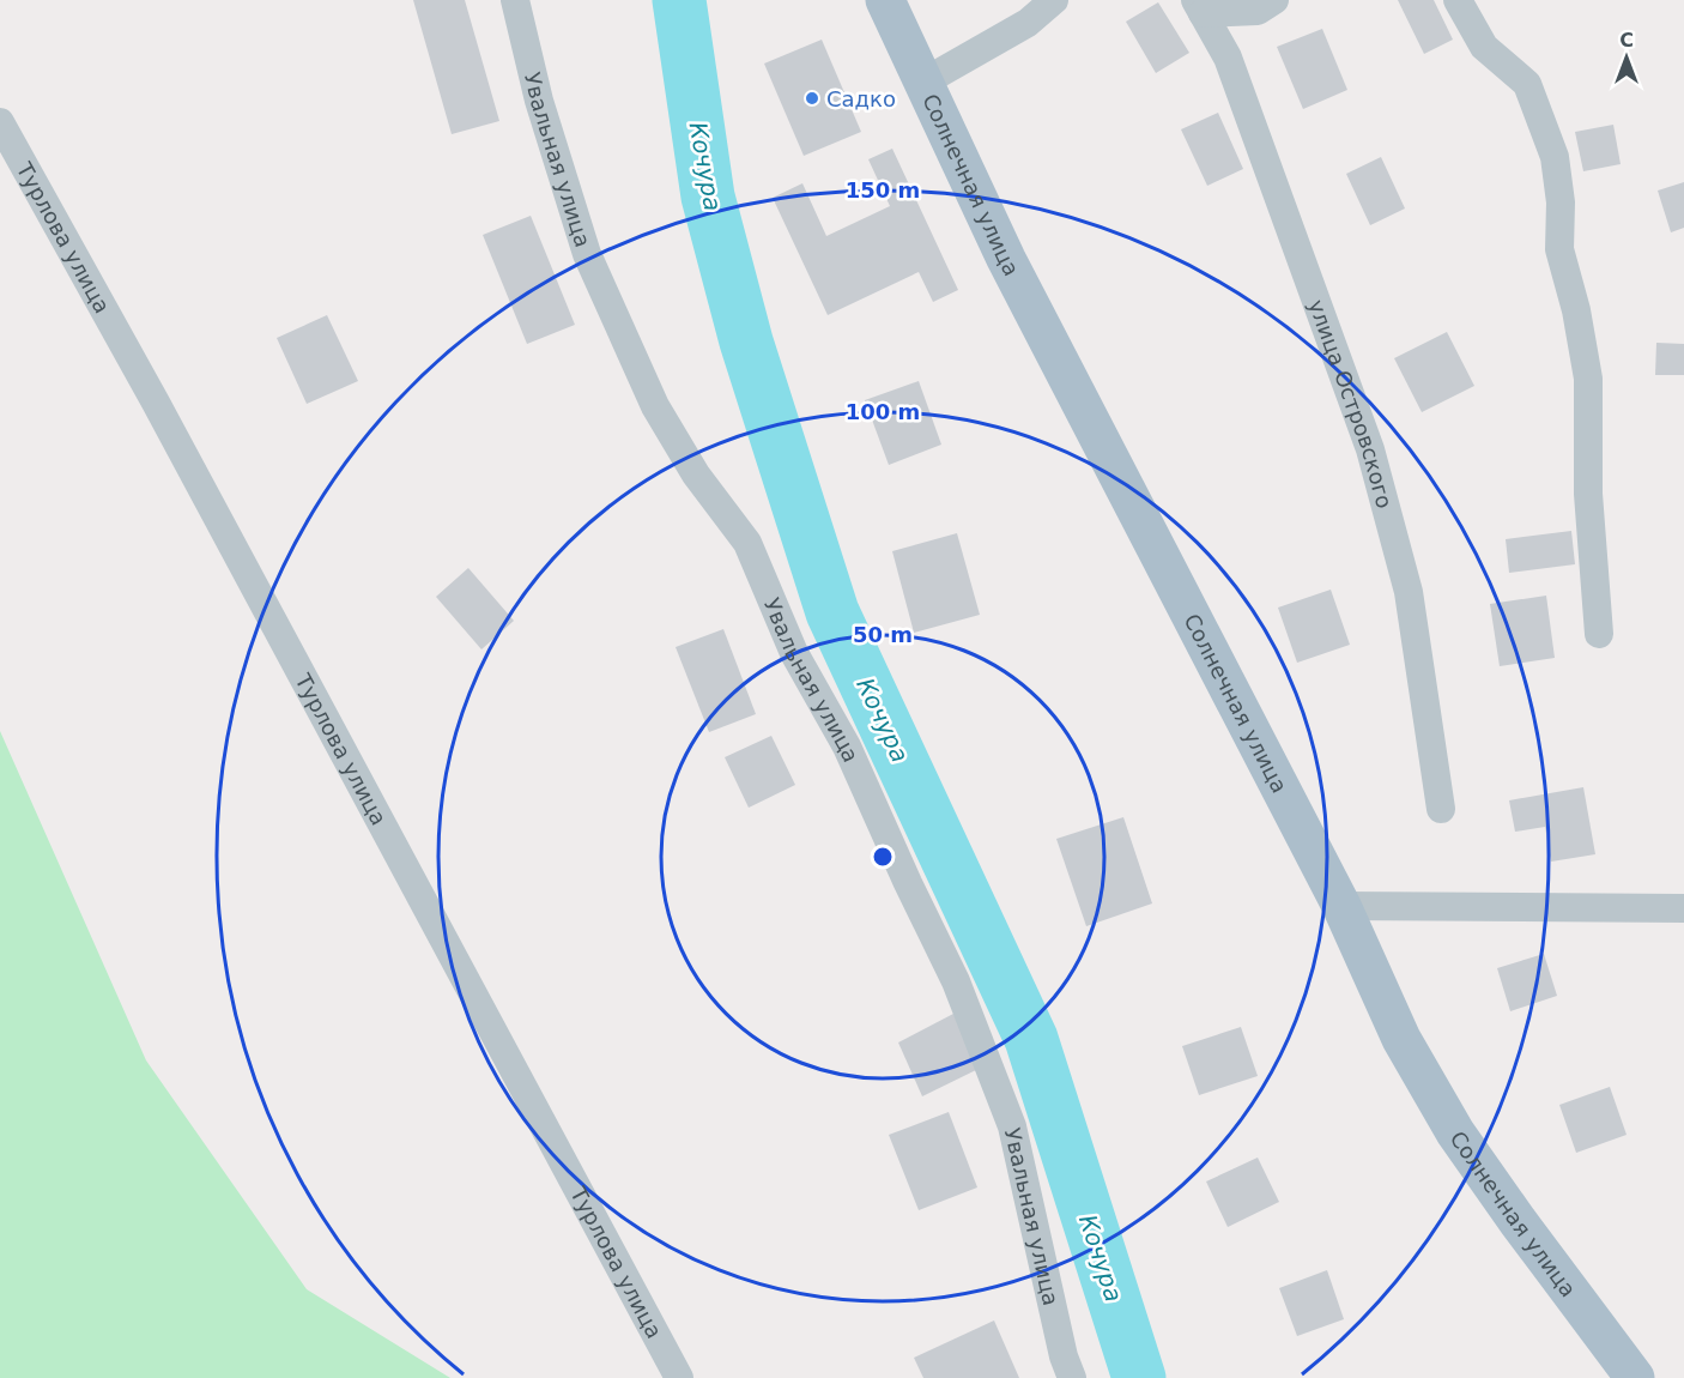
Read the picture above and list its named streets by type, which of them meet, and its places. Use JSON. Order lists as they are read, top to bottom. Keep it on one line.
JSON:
{"streets":{"main road":["Солнечная улица"],"street":["Увальная улица","Турлова улица","улица Островского"]},"water":["Кочура"],"places":["Садко"],"north":"top","rings":["150 m","100 m","50 m"]}
